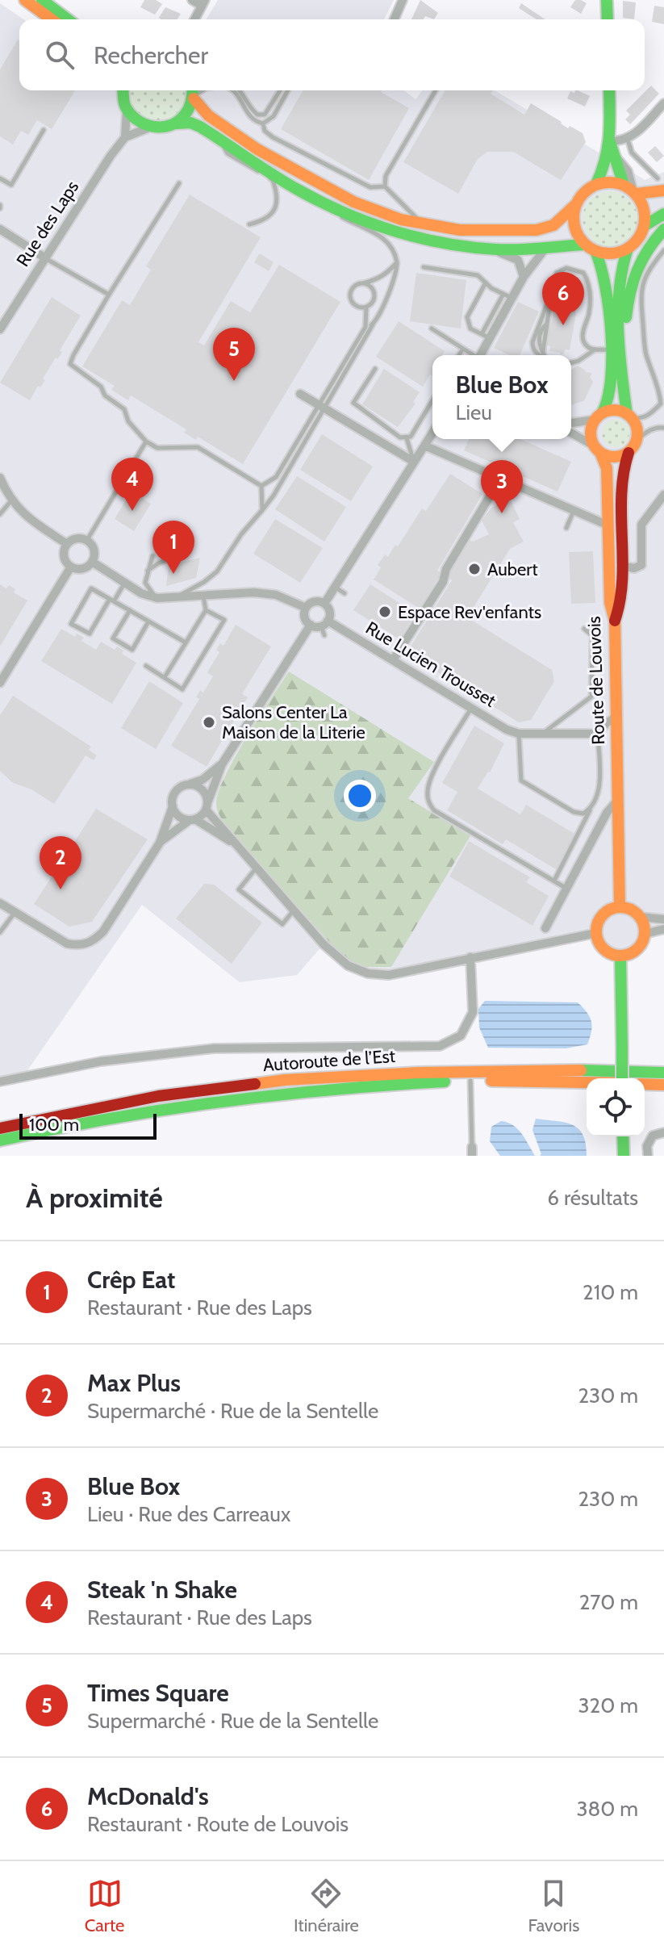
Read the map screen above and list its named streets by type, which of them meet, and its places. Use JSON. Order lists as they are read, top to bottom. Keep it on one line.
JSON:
{"streets":{"main road":["Route de Louvois","Autoroute de l’Est"],"street":["Rue des Laps","Rue Lucien Trousset"]},"places":["Aubert","Espace Rev'enfants","Salons Center La Maison de la Literie"],"scale_bar":"100 m","page":{"search":"Rechercher","pins":["6","5","4","3","1","2"],"popup":["Blue Box","Lieu"],"scale":"100 m","heading":["À proximité","6 résultats"],"list":[{"mark":"1","name":"Crêp Eat","note":"Restaurant · Rue des Laps","value":"210 m"},{"mark":"2","name":"Max Plus","note":"Supermarché · Rue de la Sentelle","value":"230 m"},{"mark":"3","name":"Blue Box","note":"Lieu · Rue des Carreaux","value":"230 m"},{"mark":"4","name":"Steak 'n Shake","note":"Restaurant · Rue des Laps","value":"270 m"},{"mark":"5","name":"Times Square","note":"Supermarché · Rue de la Sentelle","value":"320 m"},{"mark":"6","name":"McDonald's","note":"Restaurant · Route de Louvois","value":"380 m"}],"nav":["Carte","Itinéraire","Favoris"]}}
